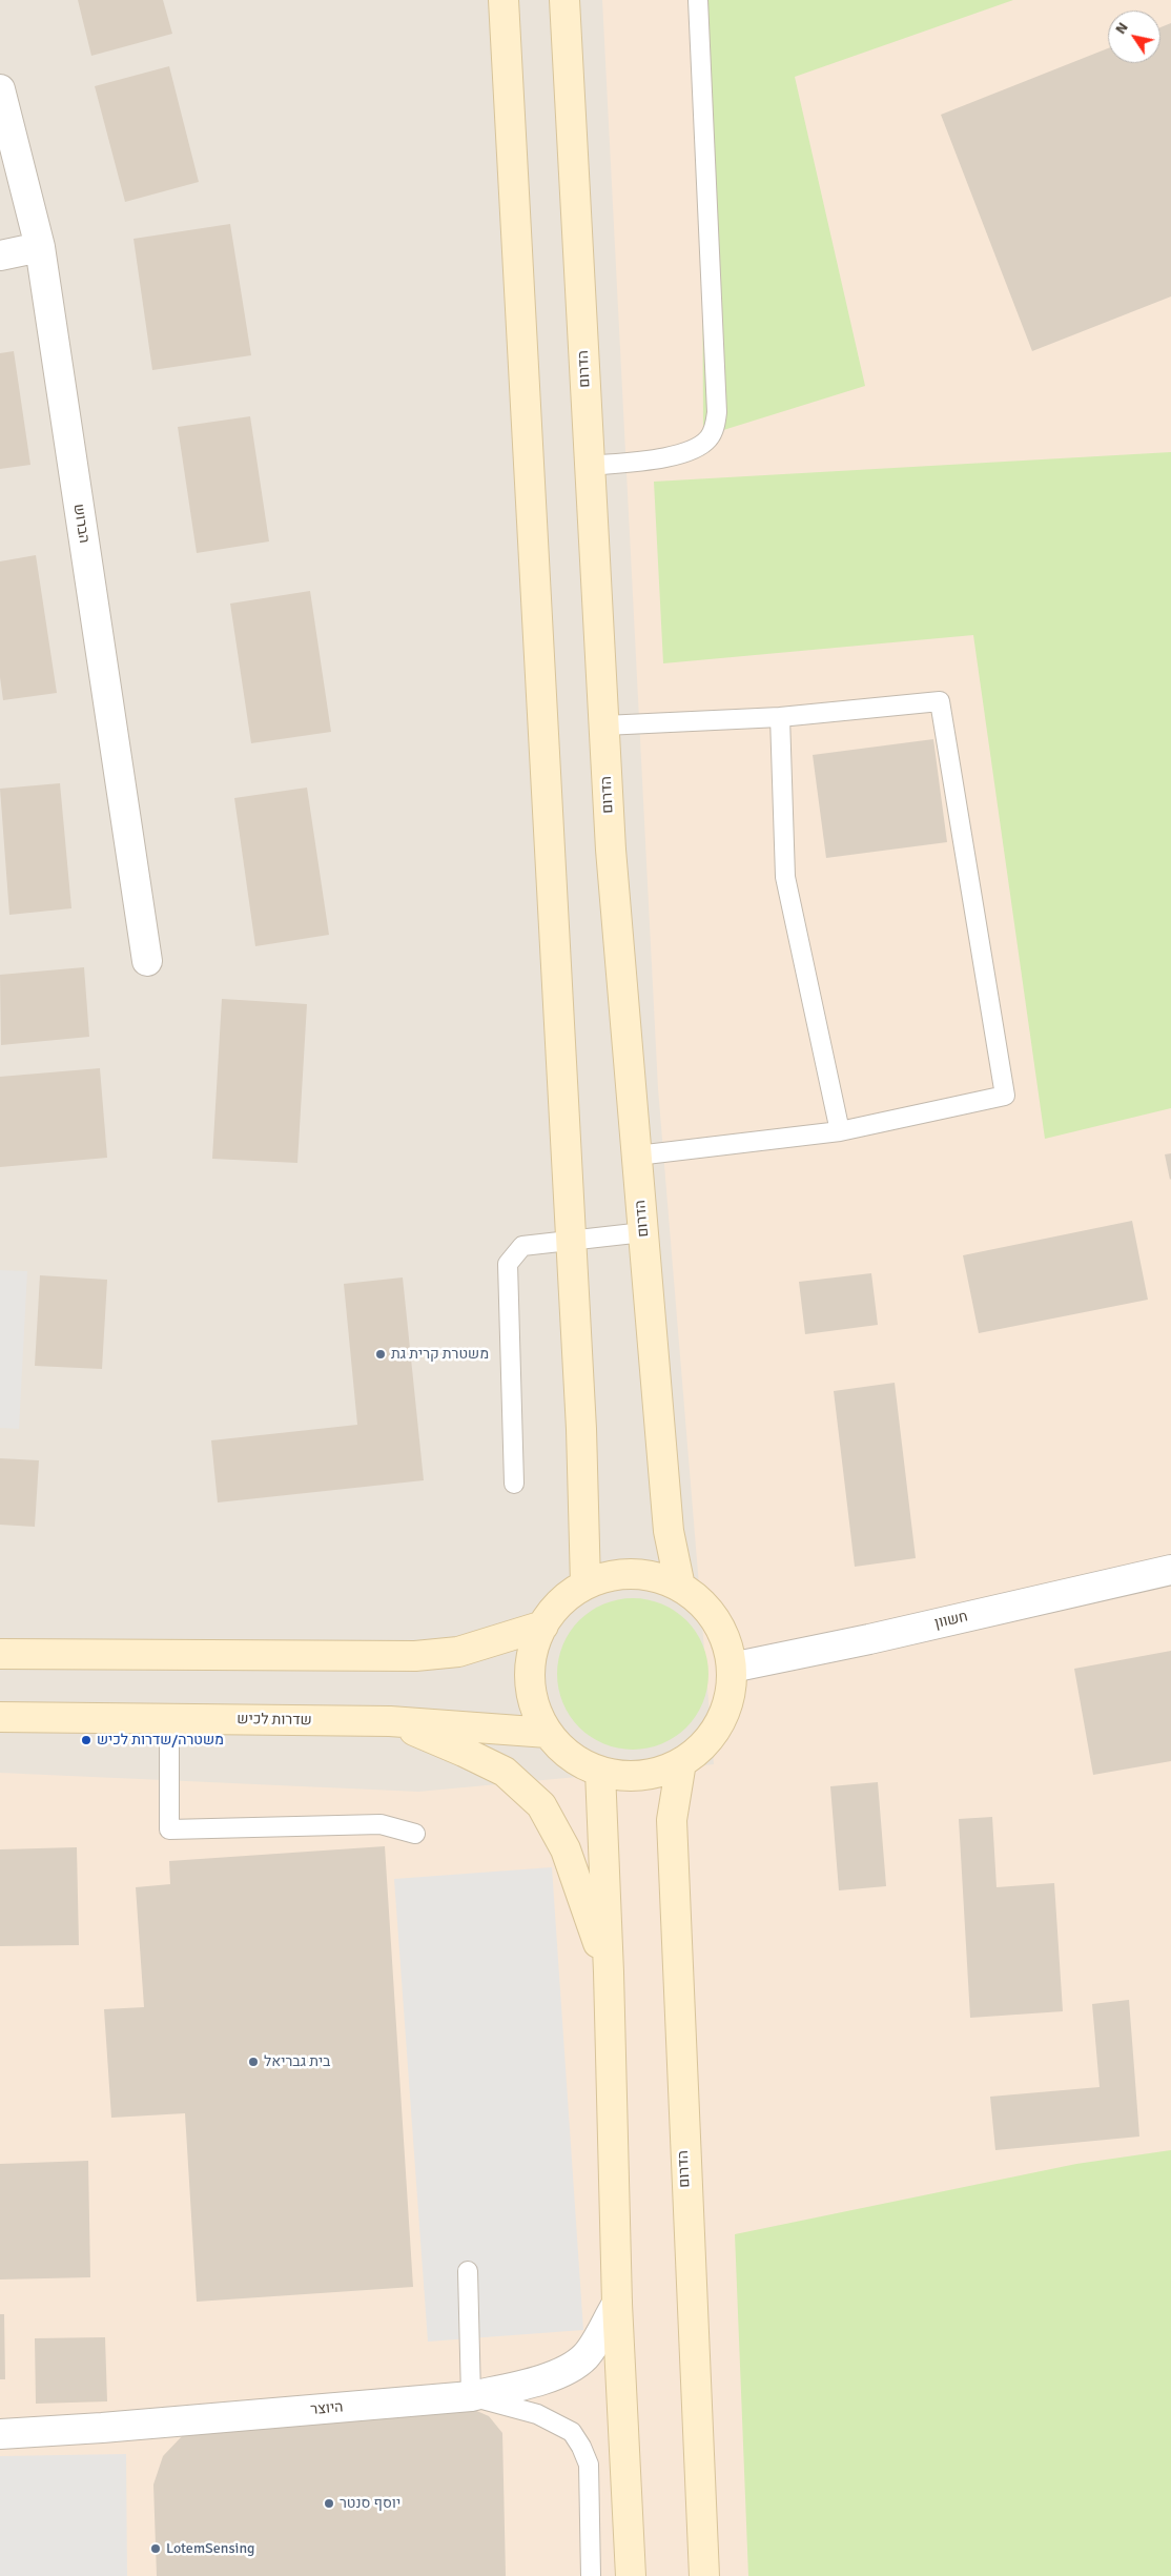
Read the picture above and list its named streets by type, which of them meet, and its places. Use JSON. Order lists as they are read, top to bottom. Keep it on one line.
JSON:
{"streets":{"main road":["הדרום","שדרות לכיש"],"street":["הברוש","חשוון","היוצר"]},"places":["משטרת קרית גת","משטרה/שדרות לכיש","בית גבריאל","יוסף סנטר","LotemSensing"],"north":"top left"}
